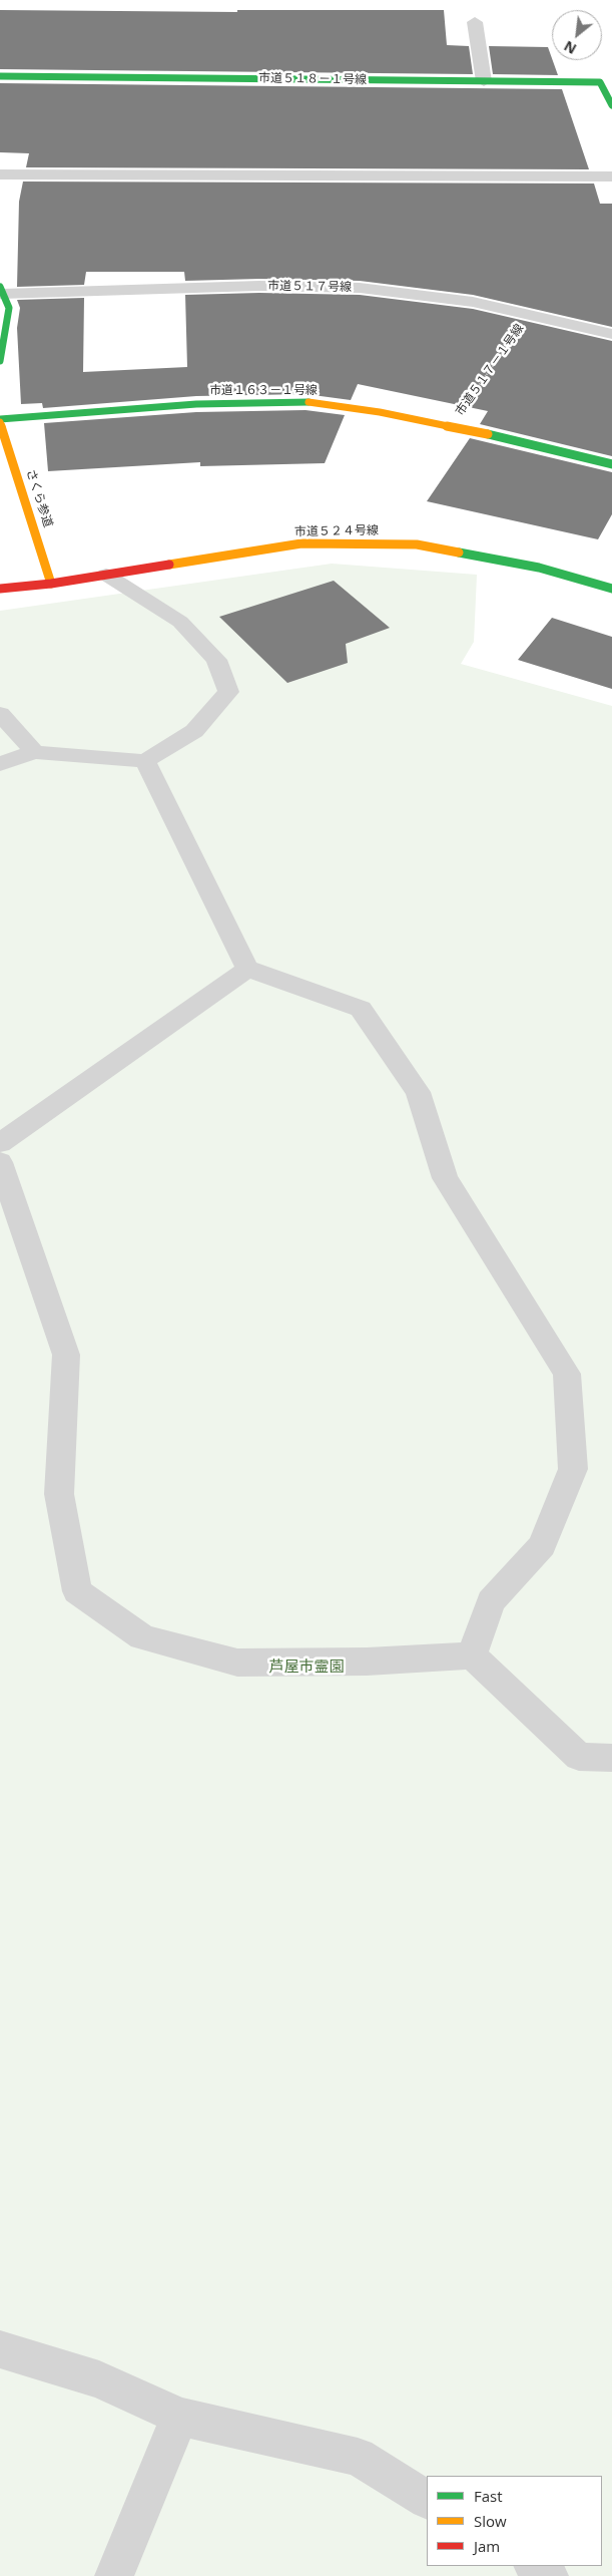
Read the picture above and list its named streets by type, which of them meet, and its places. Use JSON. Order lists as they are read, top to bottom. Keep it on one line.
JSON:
{"streets":{"street":["市道５１８－１号線","市道５１７号線","市道１６３－１号線","さくら参道","市道５２４号線"],"path":["市道５１７－１号線"]},"crossings":[["市道５１７号線","市道５１７－１号線"],["市道５１７－１号線","市道１６３－１号線"],["市道１６３－１号線","さくら参道"],["さくら参道","市道５２４号線"]],"parks":["芦屋市霊園"],"legend":["Fast","Slow","Jam"],"north":"bottom left"}
